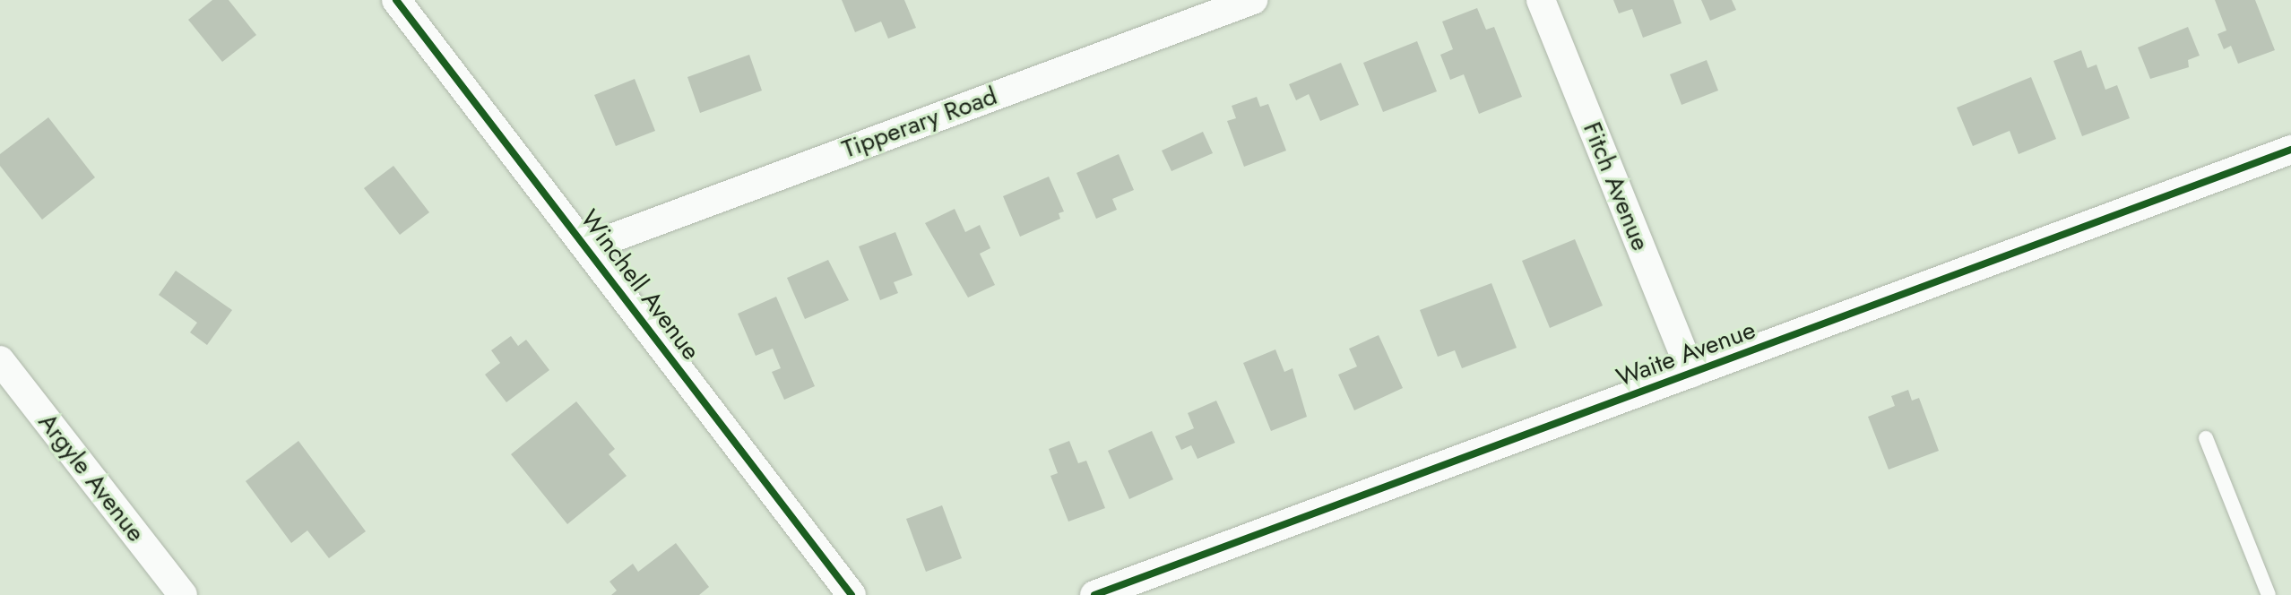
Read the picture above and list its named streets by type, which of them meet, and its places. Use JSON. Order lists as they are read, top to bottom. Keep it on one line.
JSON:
{"streets":{"street":["Tipperary Road","Fitch Avenue","Winchell Avenue","Waite Avenue","Argyle Avenue"]},"crossings":[["Tipperary Road","Winchell Avenue"],["Fitch Avenue","Waite Avenue"]]}
